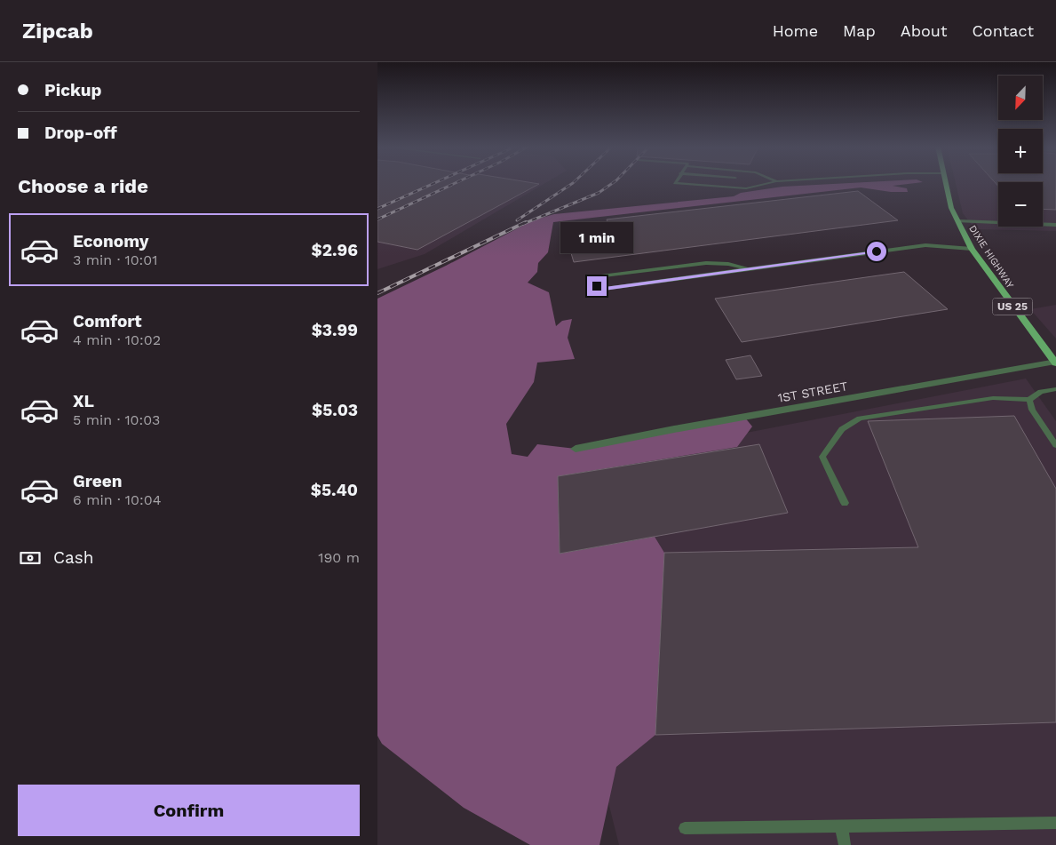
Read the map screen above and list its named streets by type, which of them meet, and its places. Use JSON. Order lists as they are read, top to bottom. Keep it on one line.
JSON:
{"streets":{"main road":["DIXIE HIGHWAY","US 25"],"street":["1ST STREET"]},"crossings":[["DIXIE HIGHWAY","1ST STREET"]],"north":"bottom left","page":{"header":"Zipcab","nav":["Home","Map","About","Contact"],"banner":["Pickup","Drop-off"],"map_buttons":["+","−"],"heading":"Choose a ride","list":[{"name":"Economy","note":"3 min · 10:01","value":"$2.96"},{"name":"Comfort","note":"4 min · 10:02","value":"$3.99"},{"name":"XL","note":"5 min · 10:03","value":"$5.03"},{"name":"Green","note":"6 min · 10:04","value":"$5.40"}],"bubble":"1 min","pay":["Cash","190 m"],"buttons":"Confirm"}}
